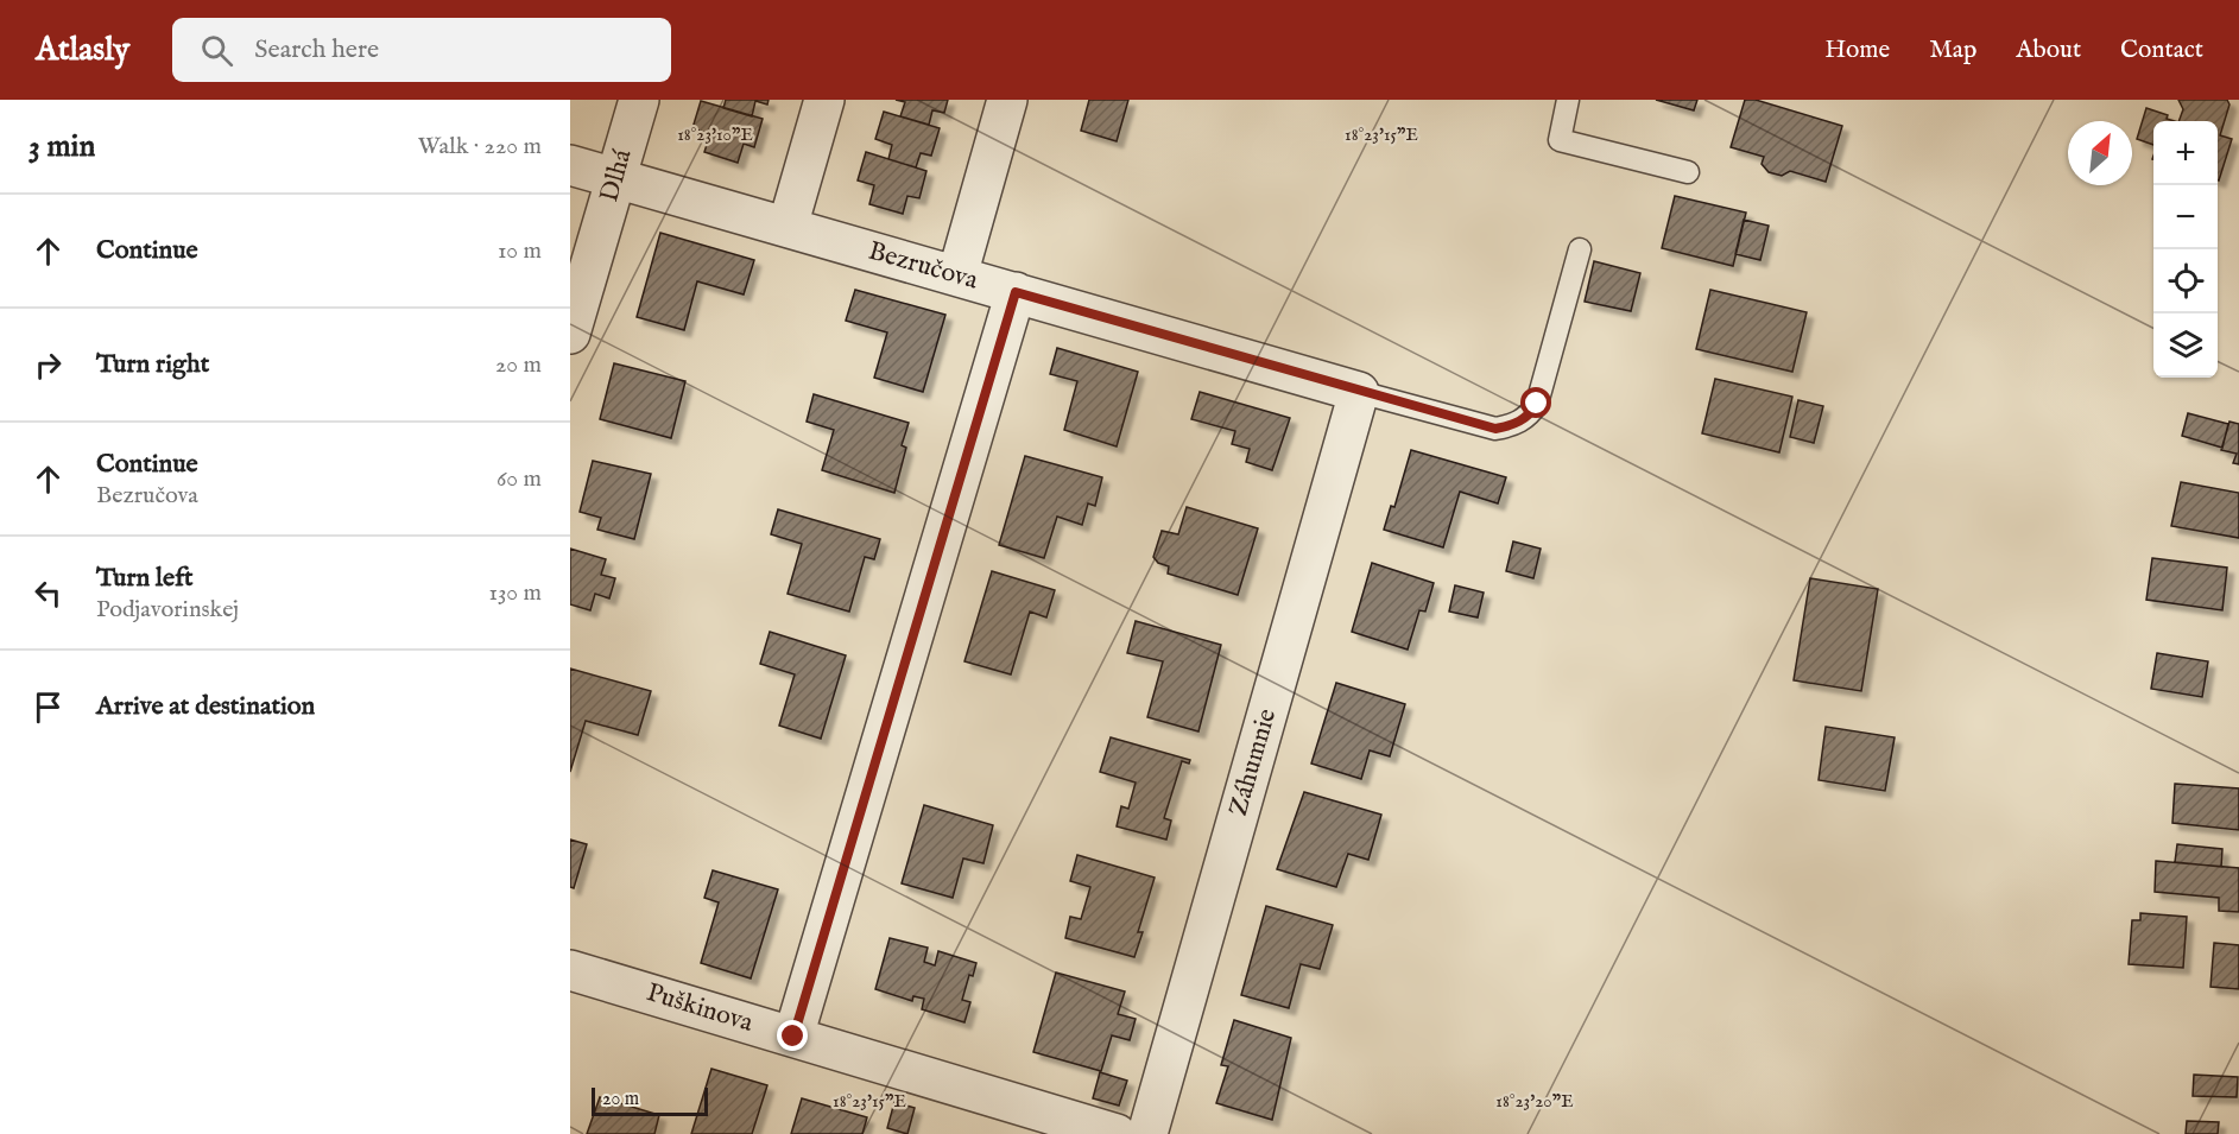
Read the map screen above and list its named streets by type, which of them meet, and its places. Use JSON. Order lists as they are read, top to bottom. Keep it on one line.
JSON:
{"streets":{"street":["Dlhá","Bezručova","Záhumnie","Puškinova"]},"crossings":[["Dlhá","Bezručova"],["Bezručova","Záhumnie"]],"scale_bar":"20 m","north":"top right","page":{"header":"Atlasly","search":"Search here","nav":["Home","Map","About","Contact"],"heading":["3 min","Walk · 220 m"],"map_buttons":["+","−"],"list":[["Continue","10 m"],["Turn right","20 m"],["Continue","Bezručova","60 m"],["Turn left","Podjavorinskej","130 m"],"Arrive at destination"],"scale":"20 m"},"coordinates":["18°23'10\"E","18°23'15\"E","18°23'20\"E"]}
